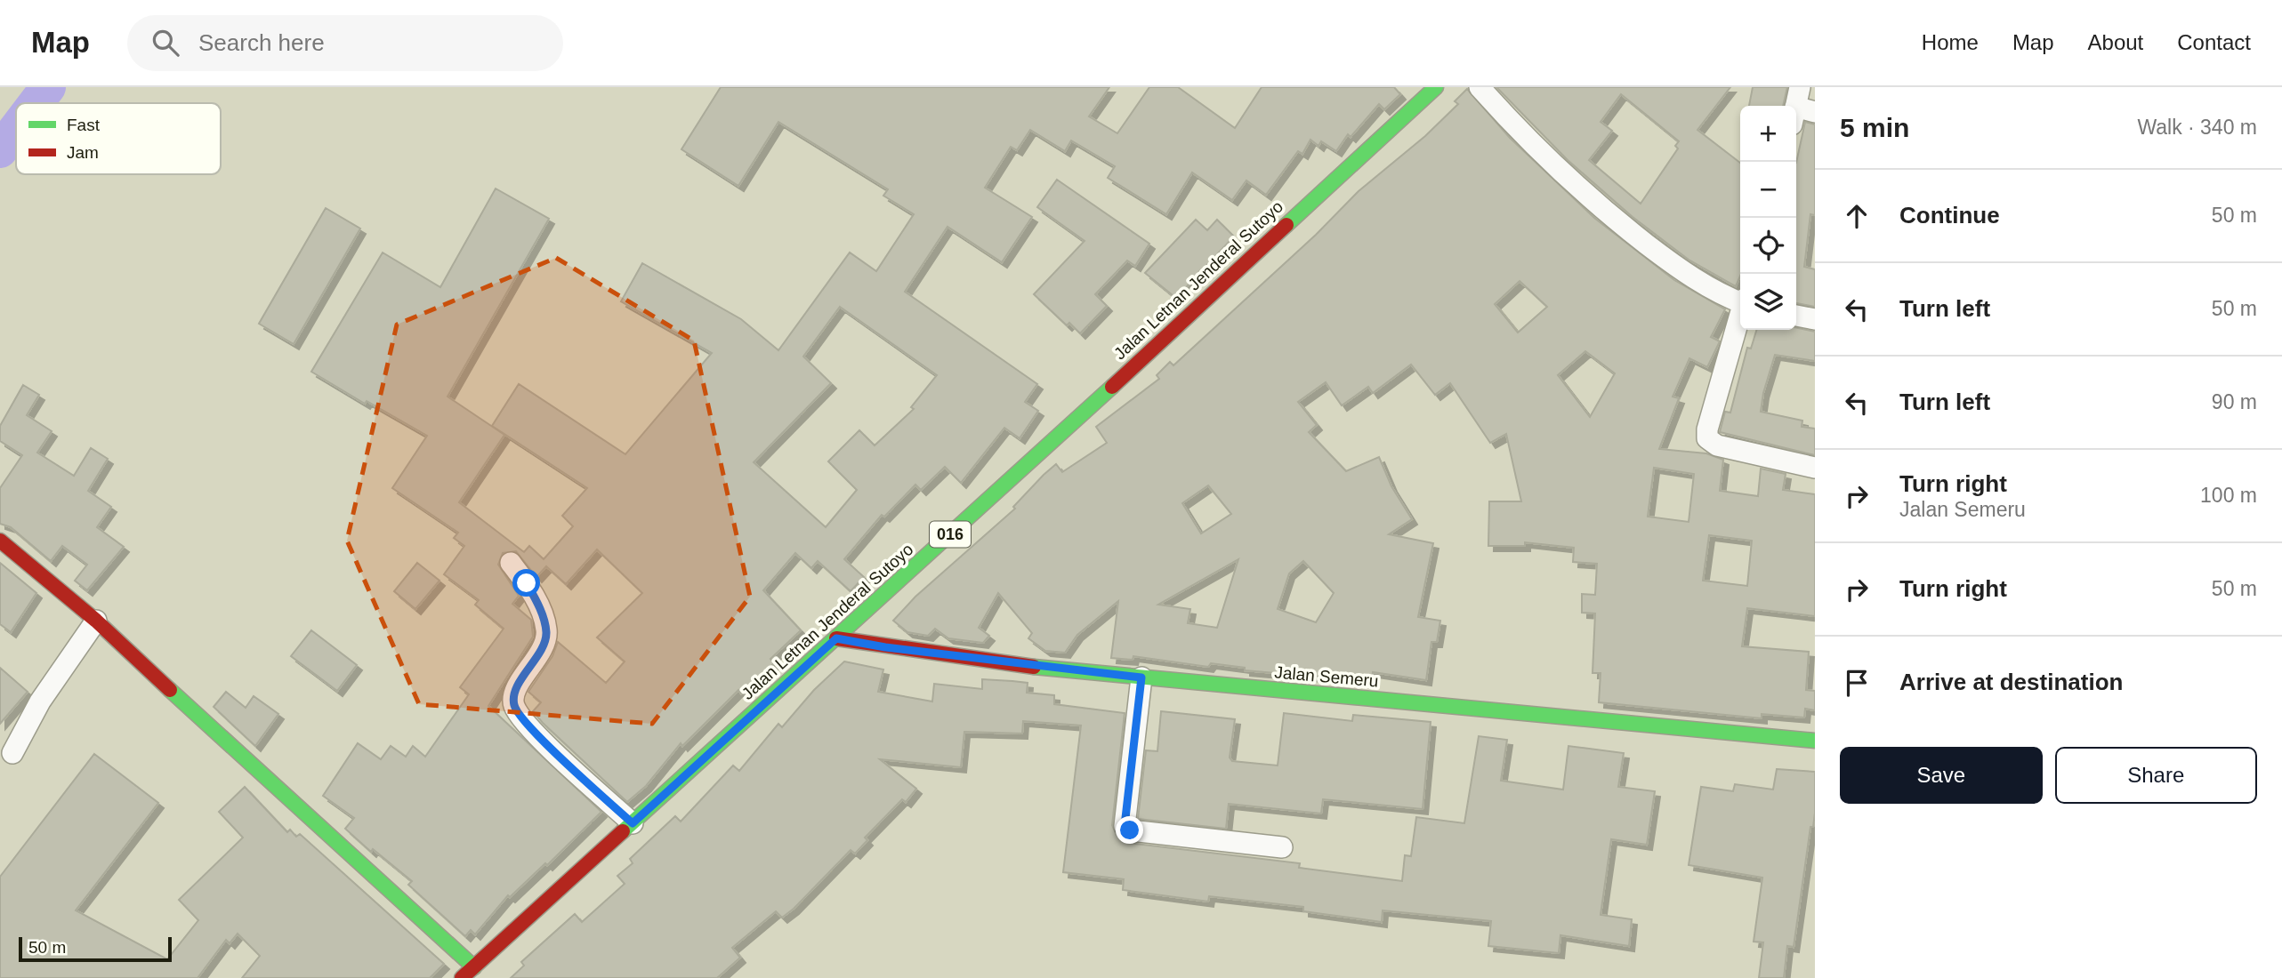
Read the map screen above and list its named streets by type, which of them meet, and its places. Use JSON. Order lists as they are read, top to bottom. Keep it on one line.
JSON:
{"streets":{"street":["Jalan Letnan Jenderal Sutoyo","016","Jalan Semeru"]},"crossings":[["Jalan Letnan Jenderal Sutoyo","Jalan Semeru"]],"legend":["Fast","Jam"],"scale_bar":"50 m","page":{"header":"Map","search":"Search here","nav":["Home","Map","About","Contact"],"heading":["5 min","Walk · 340 m"],"map_buttons":["+","−"],"list":[["Continue","50 m"],["Turn left","50 m"],["Turn left","90 m"],["Turn right","Jalan Semeru","100 m"],["Turn right","50 m"],"Arrive at destination"],"buttons":["Save","Share"],"scale":"50 m"}}
